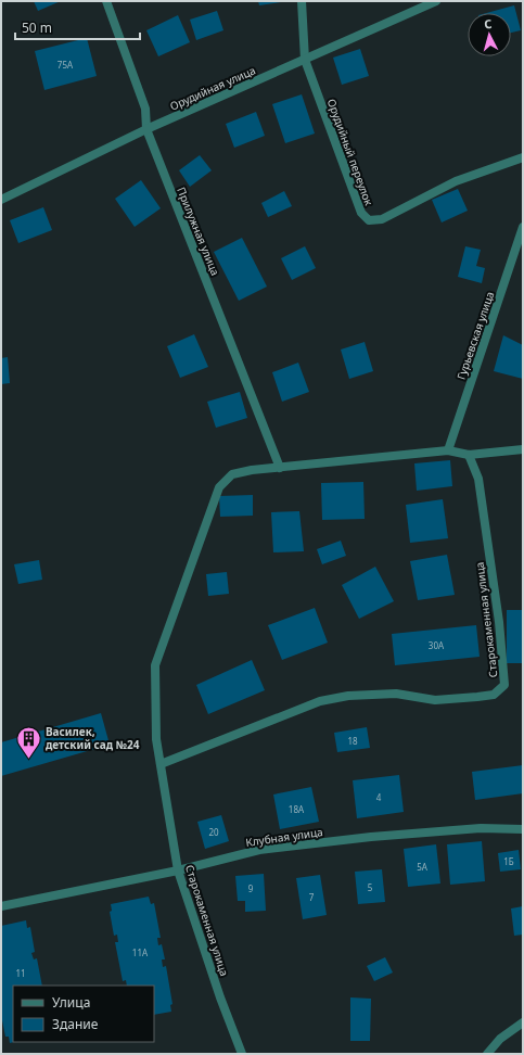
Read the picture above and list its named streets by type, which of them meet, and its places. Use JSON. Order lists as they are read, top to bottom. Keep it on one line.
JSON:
{"streets":{"street":["Орудийная улица","Орудийный переулок","Прилужная улица","Гурьевская улица","Старокаменная улица","Клубная улица"]},"crossings":[["Орудийная улица","Орудийный переулок"],["Орудийная улица","Прилужная улица"],["Прилужная улица","Старокаменная улица"],["Гурьевская улица","Старокаменная улица"],["Старокаменная улица","Клубная улица"]],"places":{"building":["Василек, детский сад №24"]},"house_numbers":["75А","30А","18","4","18А","20","1Б","5А","5","9","7","11А","11"],"legend":["Улица","Здание"],"scale_bar":"50 m","north":"top"}
